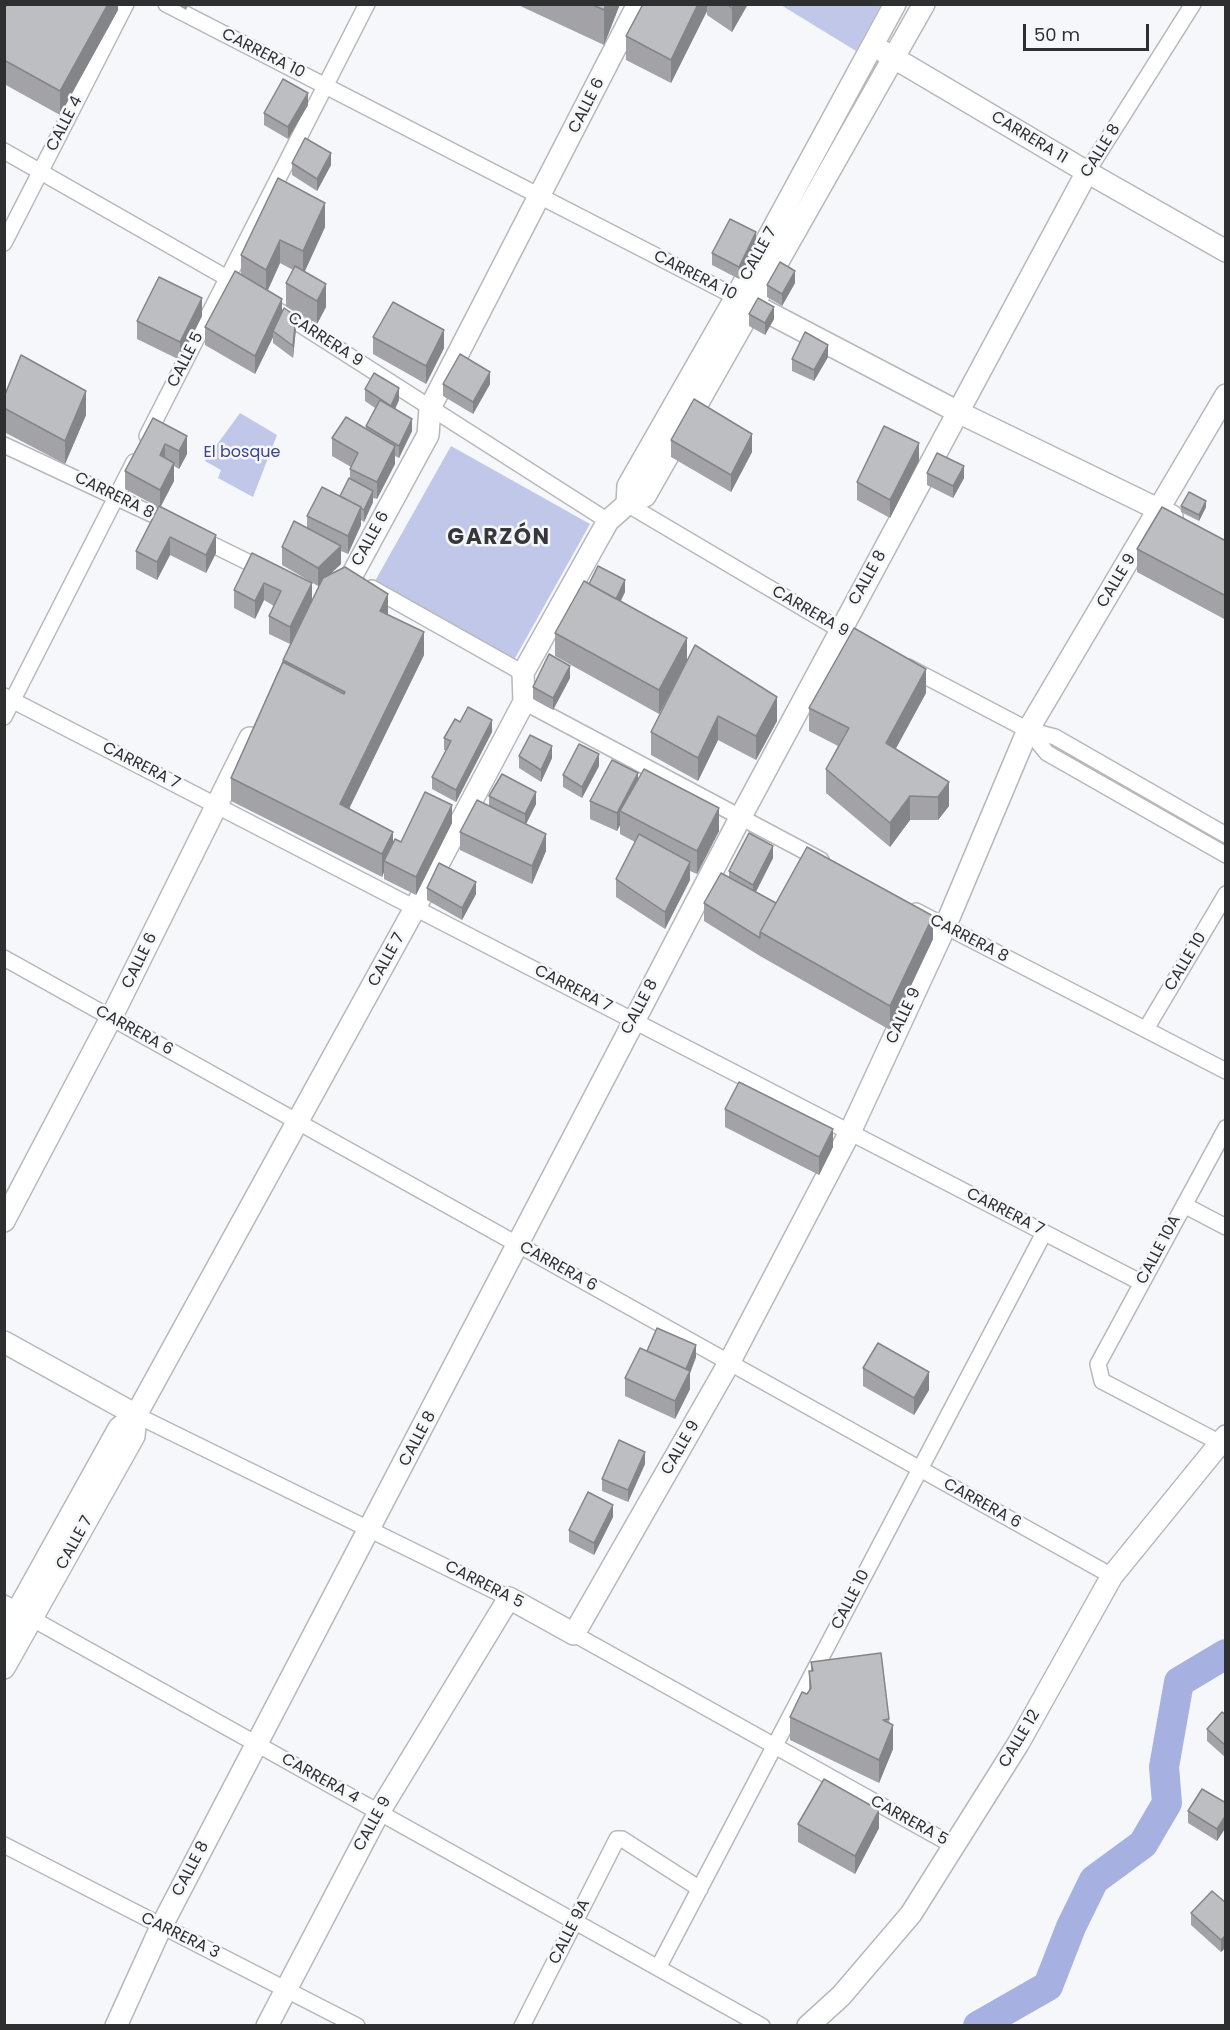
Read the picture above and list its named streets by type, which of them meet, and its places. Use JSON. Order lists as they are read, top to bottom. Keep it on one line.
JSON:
{"streets":{"main road":["CARRERA 10","CALLE 6","CARRERA 11","CALLE 8","CALLE 7","CALLE 9","CARRERA 5","CALLE 12"],"street":["CALLE 4","CARRERA 9","CALLE 5","CARRERA 8","CARRERA 7","CALLE 10","CARRERA 6","CALLE 10A","CARRERA 4","CALLE 9A","CARRERA 3"]},"crossings":[["CARRERA 10","CALLE 6"],["CARRERA 10","CALLE 8"],["CARRERA 10","CALLE 7"],["CARRERA 10","CALLE 5"],["CARRERA 10","CALLE 9"],["CALLE 6","CARRERA 9"],["CALLE 6","CARRERA 7"],["CALLE 6","CARRERA 6"],["CARRERA 11","CALLE 8"],["CARRERA 11","CALLE 7"],["CALLE 8","CARRERA 9"],["CALLE 8","CARRERA 7"],["CALLE 8","CARRERA 6"],["CALLE 8","CARRERA 5"],["CALLE 8","CARRERA 4"],["CALLE 8","CARRERA 3"],["CALLE 7","CARRERA 9"],["CALLE 7","CARRERA 7"],["CALLE 7","CARRERA 6"],["CALLE 7","CARRERA 5"],["CALLE 7","CARRERA 4"],["CALLE 5","CARRERA 8"],["CALLE 5","CARRERA 7"],["CARRERA 8","CALLE 9"],["CARRERA 8","CALLE 10"],["CALLE 9","CARRERA 7"],["CALLE 9","CARRERA 6"],["CALLE 9","CARRERA 5"],["CALLE 9","CARRERA 4"],["CALLE 9","CARRERA 3"],["CARRERA 7","CALLE 10"],["CARRERA 7","CALLE 10A"],["CALLE 10","CARRERA 6"],["CALLE 10","CARRERA 5"],["CALLE 10","CARRERA 4"],["CALLE 10","CALLE 9A"],["CARRERA 6","CALLE 12"],["CALLE 10A","CALLE 12"],["CARRERA 5","CALLE 12"],["CARRERA 4","CALLE 9A"]],"districts":["GARZÓN"],"parks":["El bosque"],"scale_bar":"50 m"}
